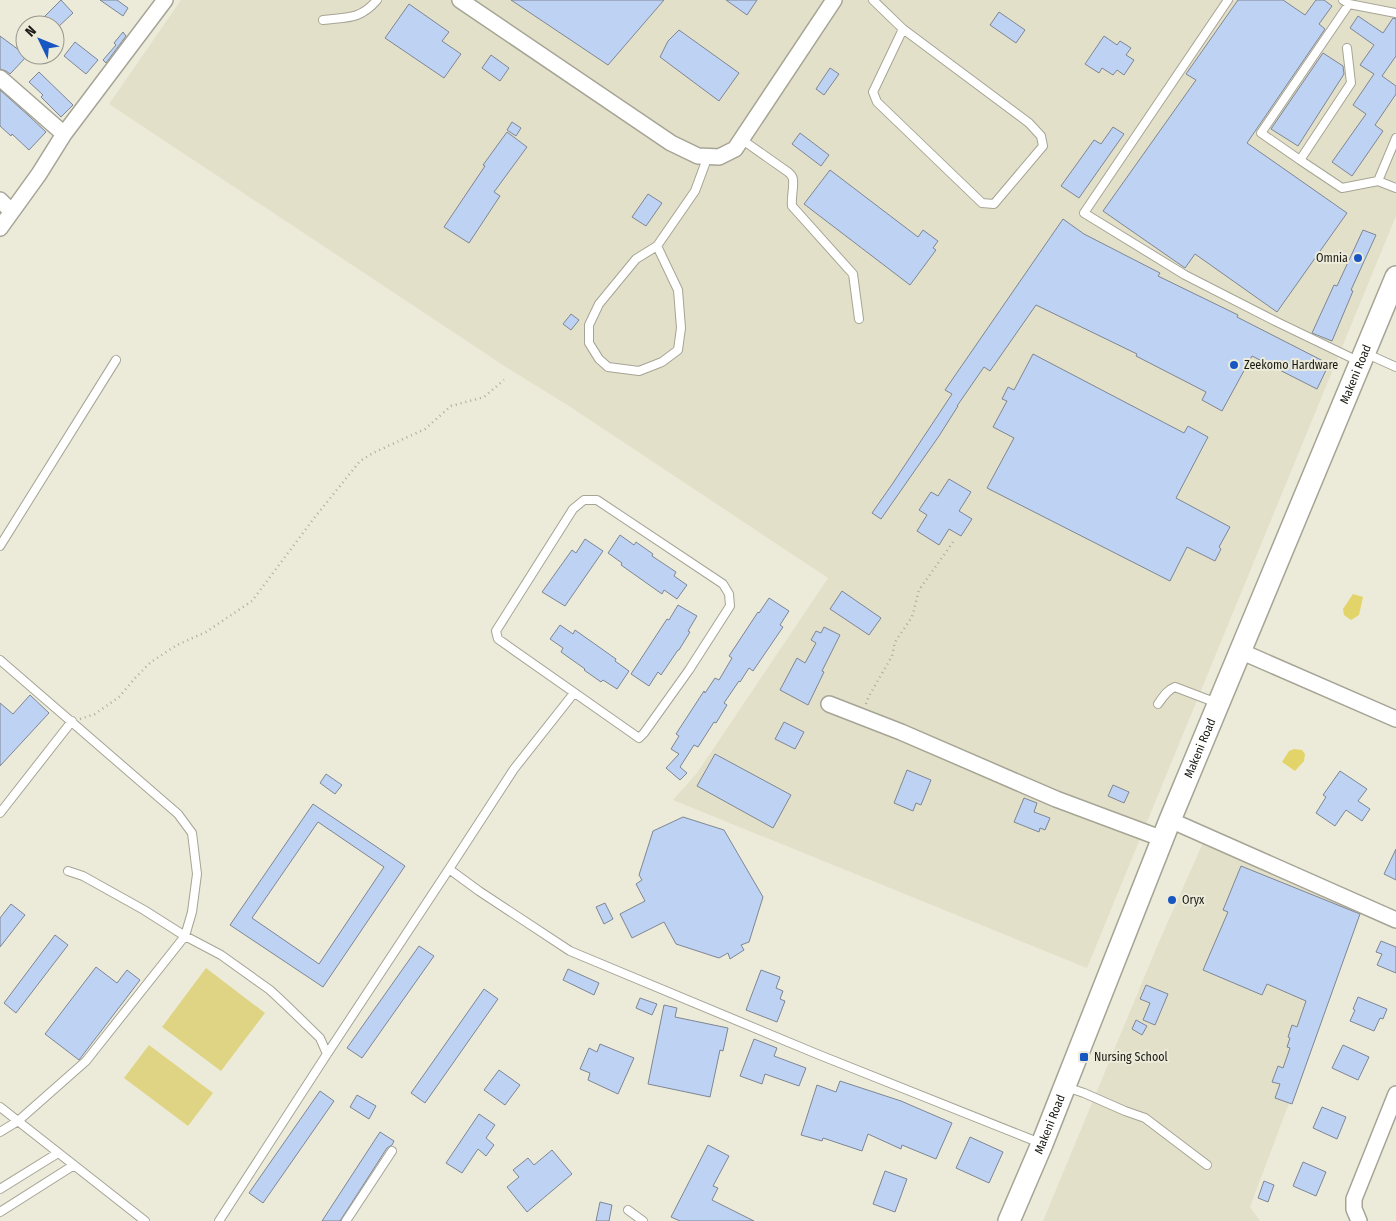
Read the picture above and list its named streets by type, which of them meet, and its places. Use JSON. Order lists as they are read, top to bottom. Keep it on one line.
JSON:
{"streets":{"main road":["Makeni Road"]},"places":{"other":["Omnia","Zeekomo Hardware","Oryx"],"transit":["Nursing School"]},"north":"top left"}
